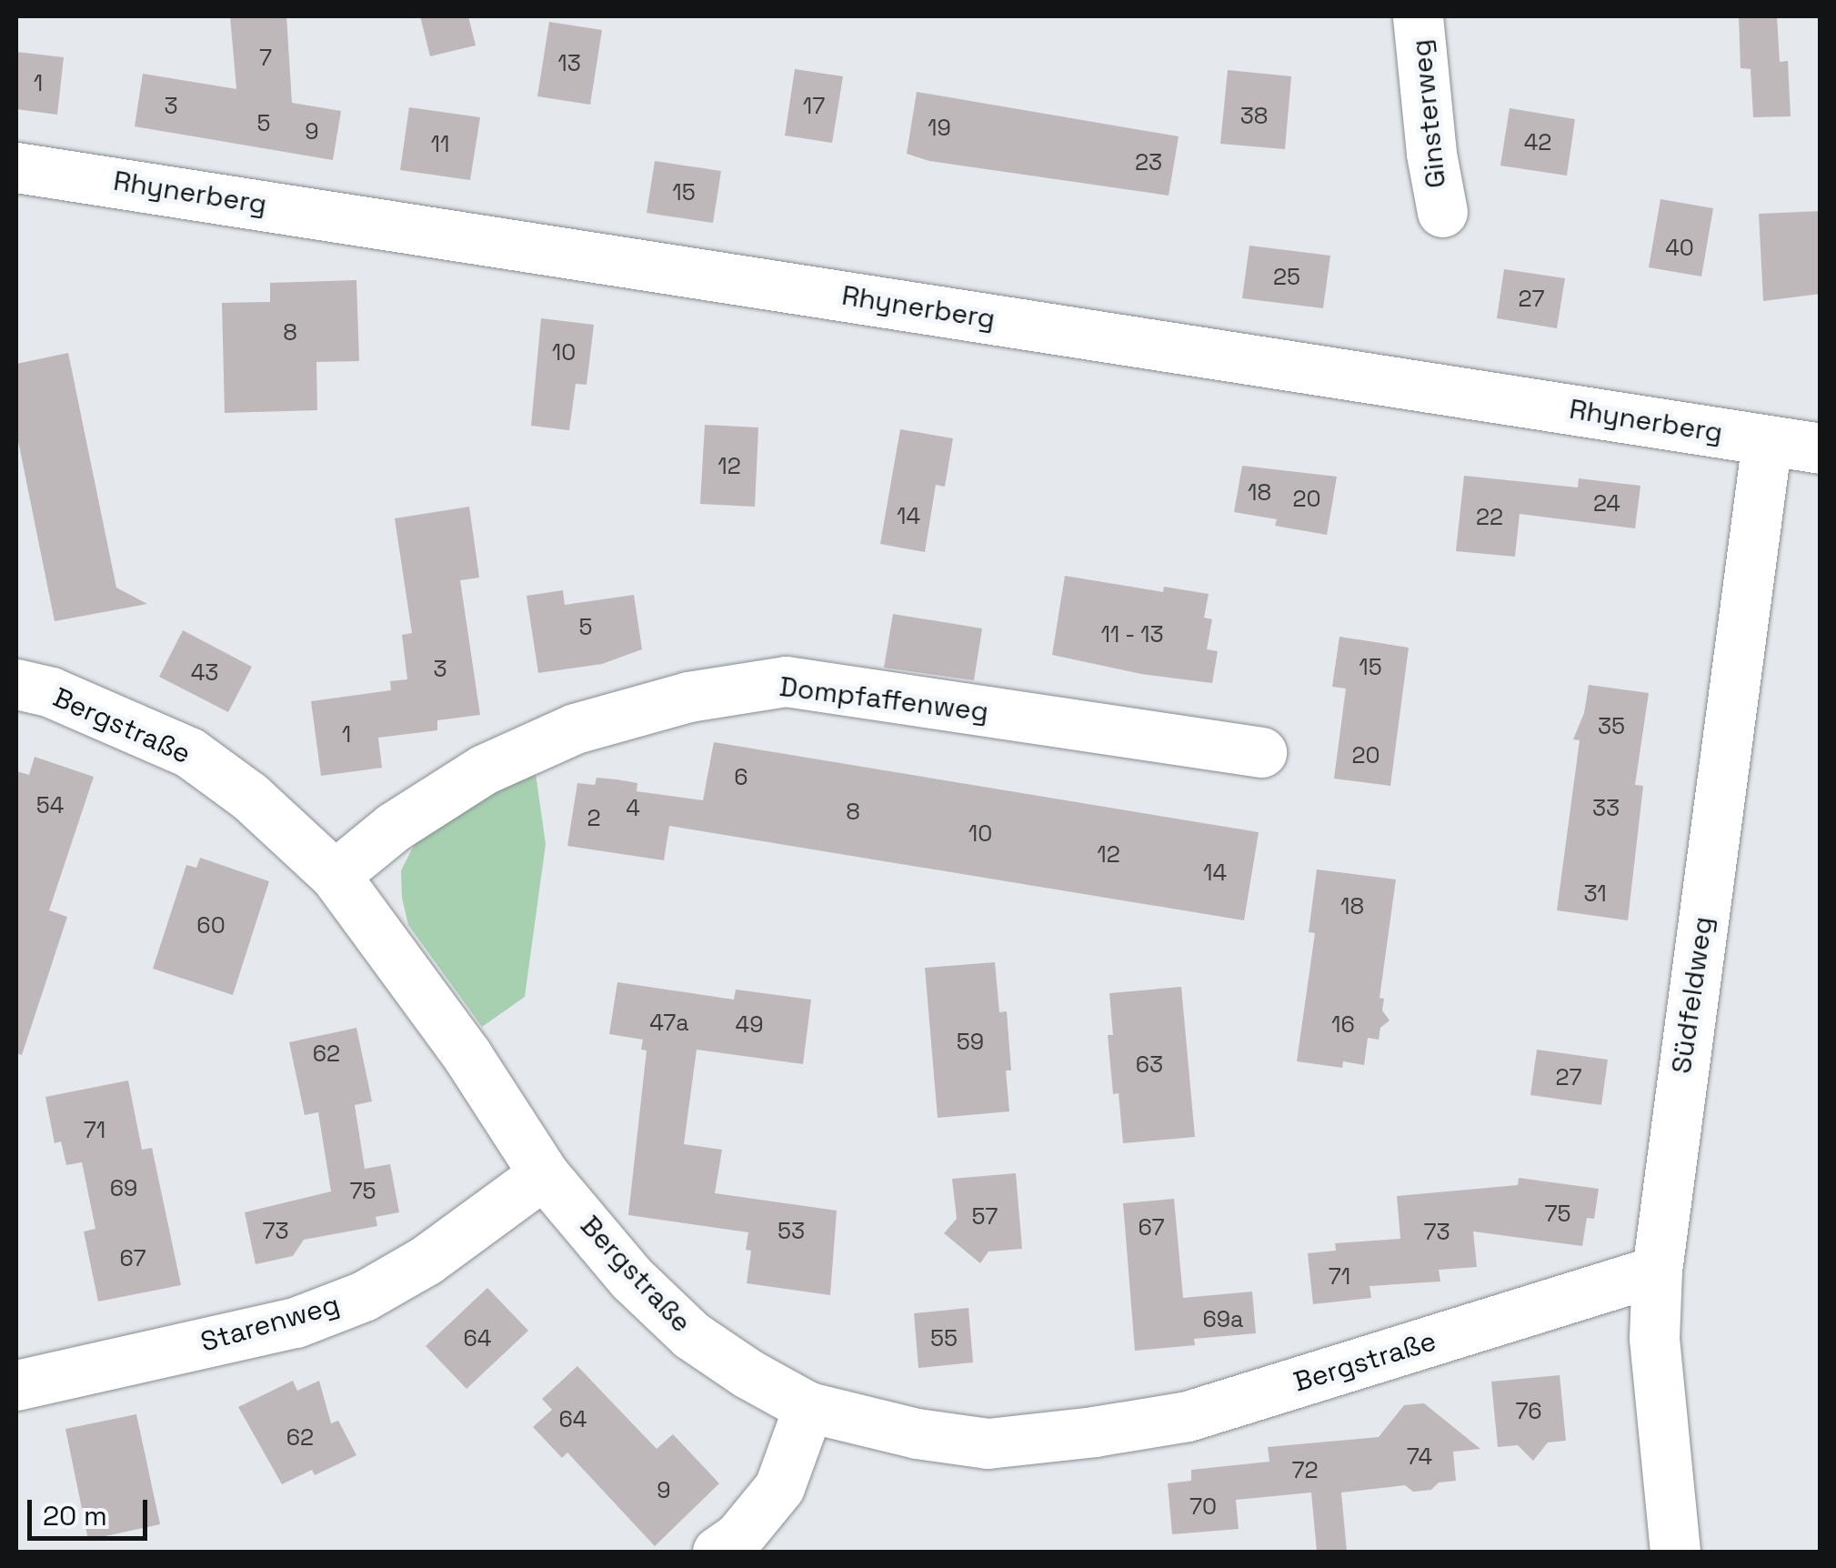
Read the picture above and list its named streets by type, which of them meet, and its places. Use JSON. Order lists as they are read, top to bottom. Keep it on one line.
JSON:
{"streets":{"street":["Ginsterweg","Rhynerberg","Dompfaffenweg","Bergstraße","Südfeldweg","Starenweg"]},"crossings":[["Rhynerberg","Südfeldweg"],["Dompfaffenweg","Bergstraße"],["Bergstraße","Südfeldweg"],["Bergstraße","Starenweg"]],"house_numbers":["7","13","1","3","17","38","5","19","9","42","11","23","15","40","25","27","8","10","12","18","20","24","14","22","5","11 - 13","15","3","43","35","1","20","6","54","4","33","8","2","10","12","14","31","18","60","47a","49","16","59","62","63","27","71","69","75","75","57","67","73","53","73","67","71","69a","64","55","76","64","62","74","72","9","70"],"scale_bar":"20 m"}
